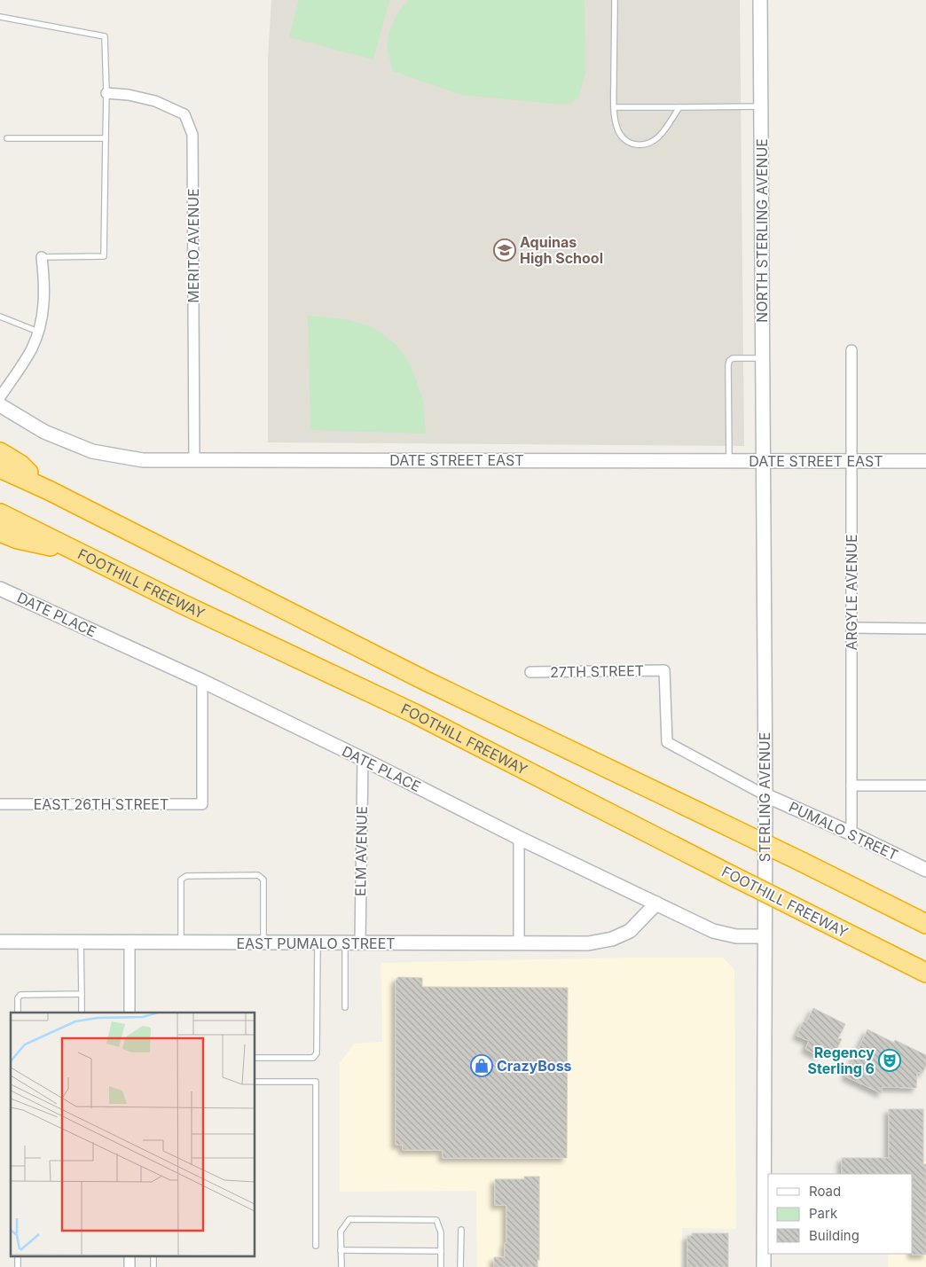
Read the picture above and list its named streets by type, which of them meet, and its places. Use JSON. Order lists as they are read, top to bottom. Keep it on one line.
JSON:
{"streets":{"highway":["FOOTHILL FREEWAY"],"street":["NORTH STERLING AVENUE","MERITO AVENUE","DATE STREET EAST","ARGYLE AVENUE","DATE PLACE","27TH STREET","STERLING AVENUE","EAST 26TH STREET","PUMALO STREET","ELM AVENUE","EAST PUMALO STREET"]},"crossings":[["NORTH STERLING AVENUE","DATE STREET EAST"],["NORTH STERLING AVENUE","STERLING AVENUE"],["MERITO AVENUE","DATE STREET EAST"],["DATE STREET EAST","ARGYLE AVENUE"],["DATE STREET EAST","STERLING AVENUE"],["ARGYLE AVENUE","PUMALO STREET"],["DATE PLACE","STERLING AVENUE"],["DATE PLACE","EAST 26TH STREET"],["DATE PLACE","ELM AVENUE"],["DATE PLACE","EAST PUMALO STREET"],["27TH STREET","PUMALO STREET"],["STERLING AVENUE","PUMALO STREET"],["ELM AVENUE","EAST PUMALO STREET"]],"places":{"school or university":["Aquinas High School"],"theatre":["Regency Sterling 6"],"shop":["CrazyBoss"]},"legend":["Road","Park","Building"]}
